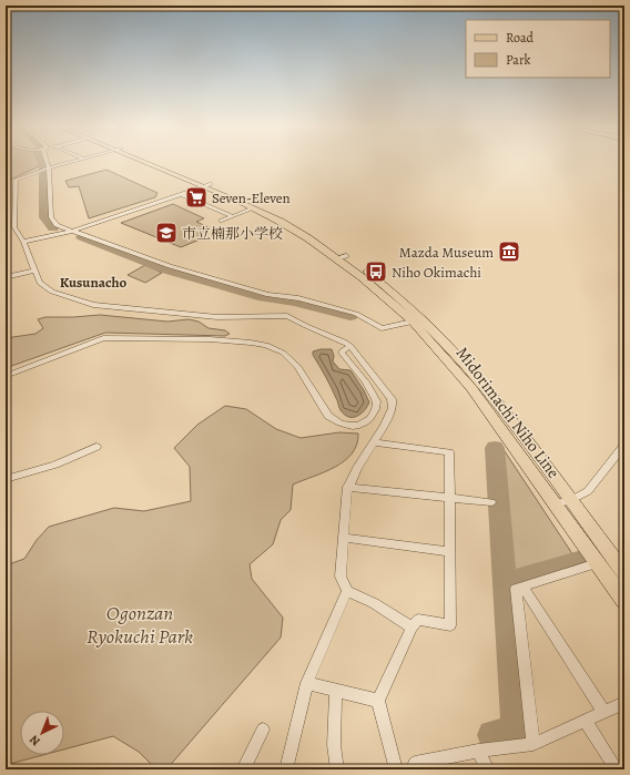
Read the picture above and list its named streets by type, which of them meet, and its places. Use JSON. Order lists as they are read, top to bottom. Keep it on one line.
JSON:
{"streets":{"main road":["Midorimachi Niho Line"]},"districts":["Kusunacho"],"parks":["Ogonzan Ryokuchi Park"],"places":{"supermarket":["Seven-Eleven"],"school or university":["市立楠那小学校"],"museum":["Mazda Museum"],"bus stop":["Niho Okimachi"]},"legend":["Road","Park"],"north":"bottom left"}
